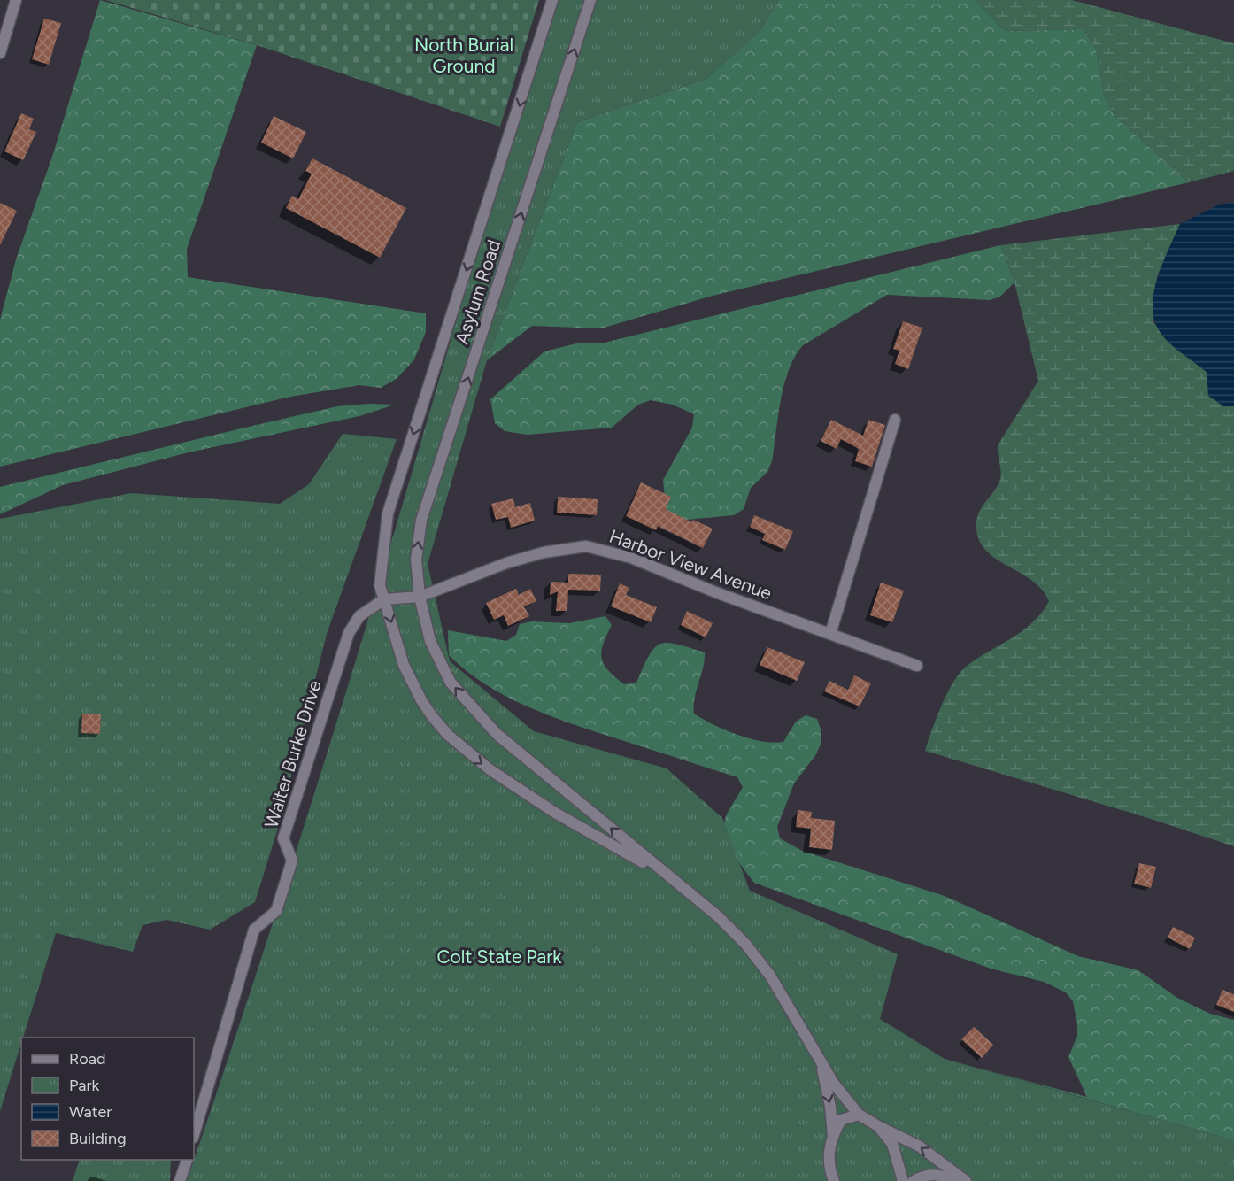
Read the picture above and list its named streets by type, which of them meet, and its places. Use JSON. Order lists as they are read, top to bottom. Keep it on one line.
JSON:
{"streets":{"street":["Asylum Road","Harbor View Avenue","Walter Burke Drive"]},"crossings":[["Asylum Road","Harbor View Avenue"],["Asylum Road","Walter Burke Drive"],["Harbor View Avenue","Walter Burke Drive"]],"parks":["North Burial Ground","Colt State Park"],"legend":["Road","Park","Water","Building"]}
